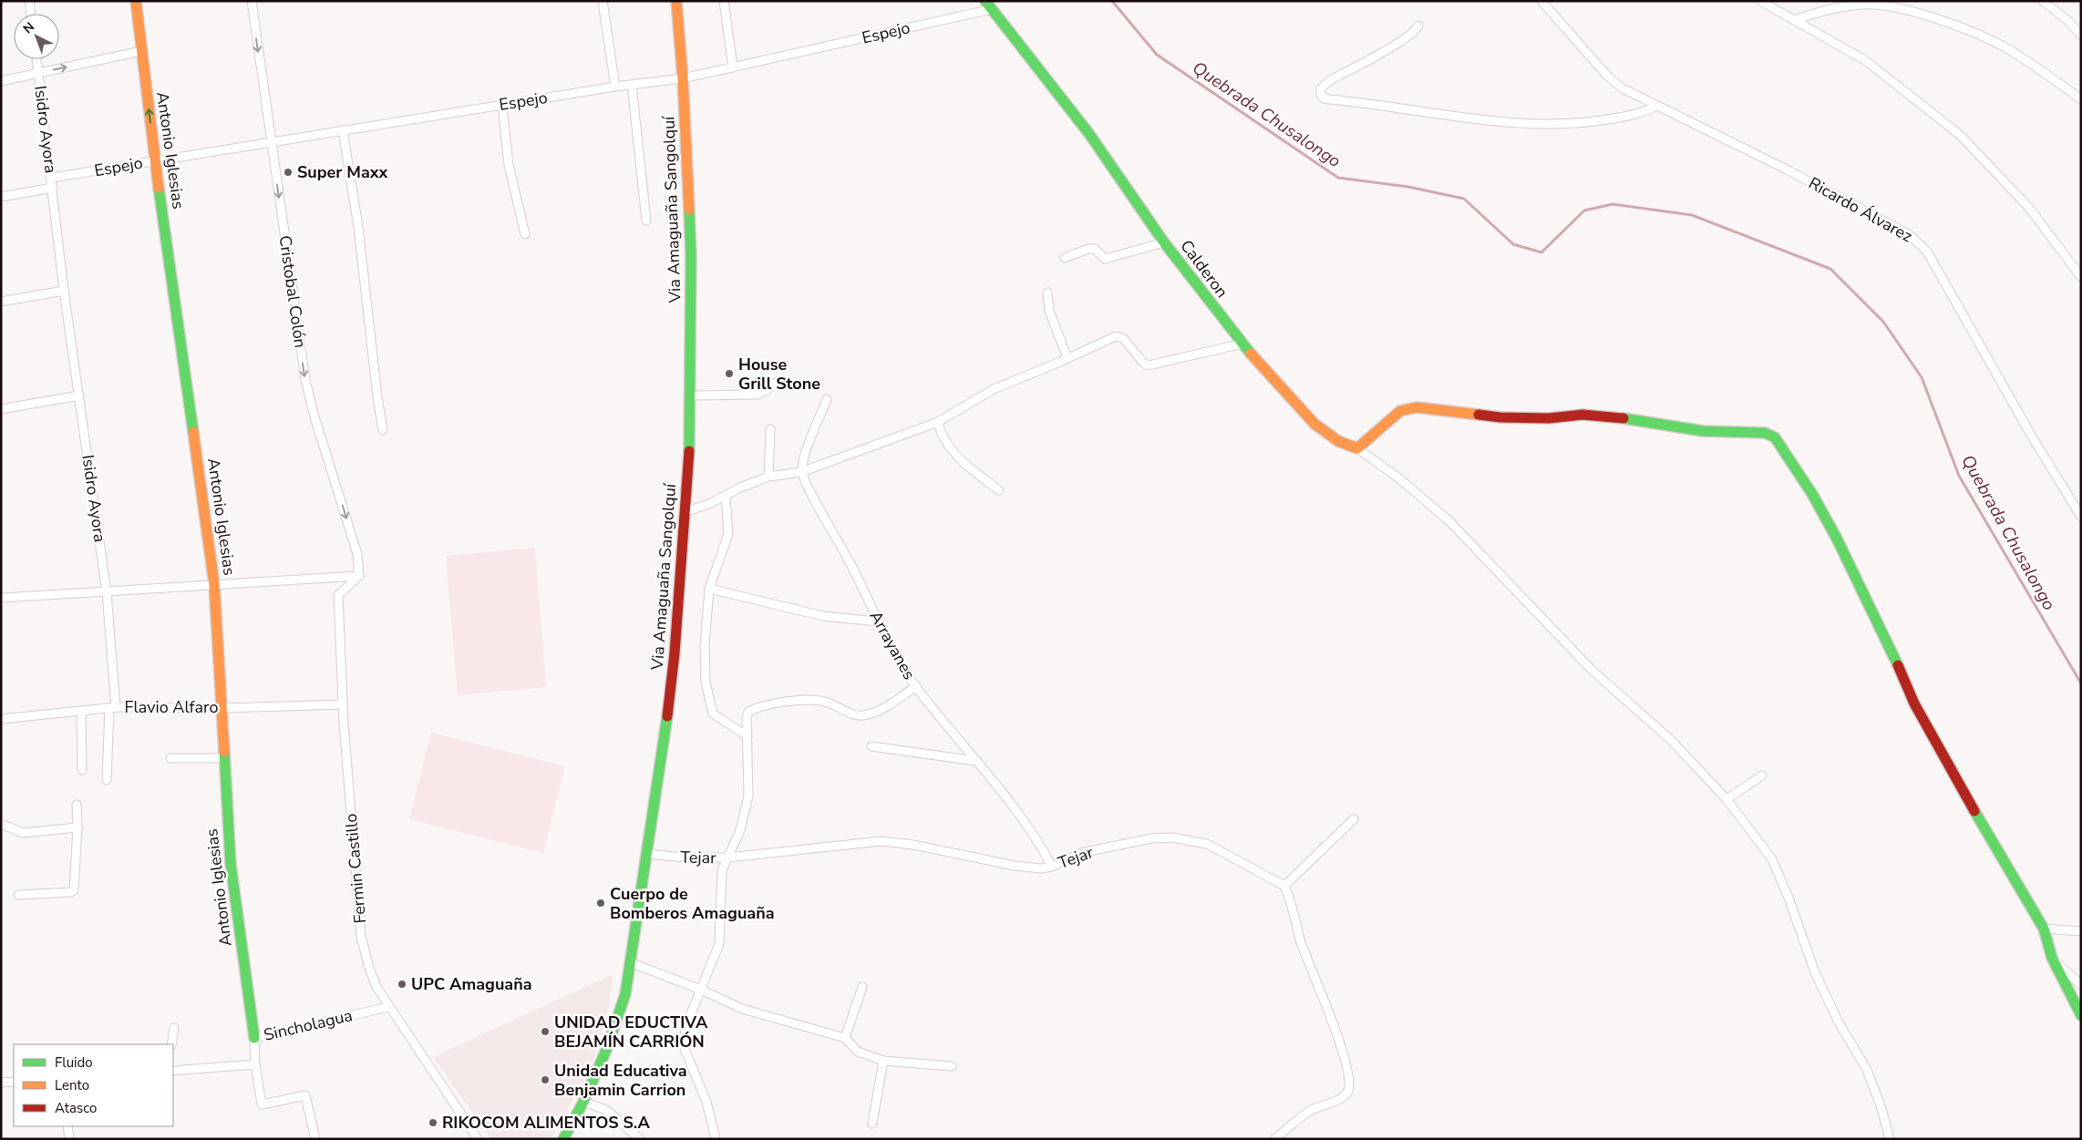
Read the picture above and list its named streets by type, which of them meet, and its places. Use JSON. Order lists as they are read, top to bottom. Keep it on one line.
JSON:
{"streets":{"main road":["Antonio Iglesias","Via Amaguaña Sangolquí","Calderon"],"street":["Espejo","Isidro Ayora","Ricardo Álvarez","Cristobal Colón","Arrayanes","Flavio Alfaro","Tejar","Fermin Castillo","Sincholagua"]},"crossings":[["Espejo","Isidro Ayora"],["Espejo","Antonio Iglesias"],["Espejo","Via Amaguaña Sangolquí"],["Espejo","Calderon"],["Espejo","Cristobal Colón"],["Isidro Ayora","Flavio Alfaro"],["Antonio Iglesias","Flavio Alfaro"],["Antonio Iglesias","Sincholagua"],["Via Amaguaña Sangolquí","Tejar"],["Arrayanes","Tejar"],["Flavio Alfaro","Fermin Castillo"],["Fermin Castillo","Sincholagua"]],"one_way":["Cristobal Colón"],"water":["Quebrada Chusalongo"],"places":["Super Maxx","House Grill Stone","Cuerpo de Bomberos Amaguaña","UPC Amaguaña","UNIDAD EDUCTIVA BEJAMÍN CARRIÓN","Unidad Educativa Benjamin Carrion","RIKOCOM ALIMENTOS S.A"],"legend":["Fluido","Lento","Atasco"],"north":"top left"}
